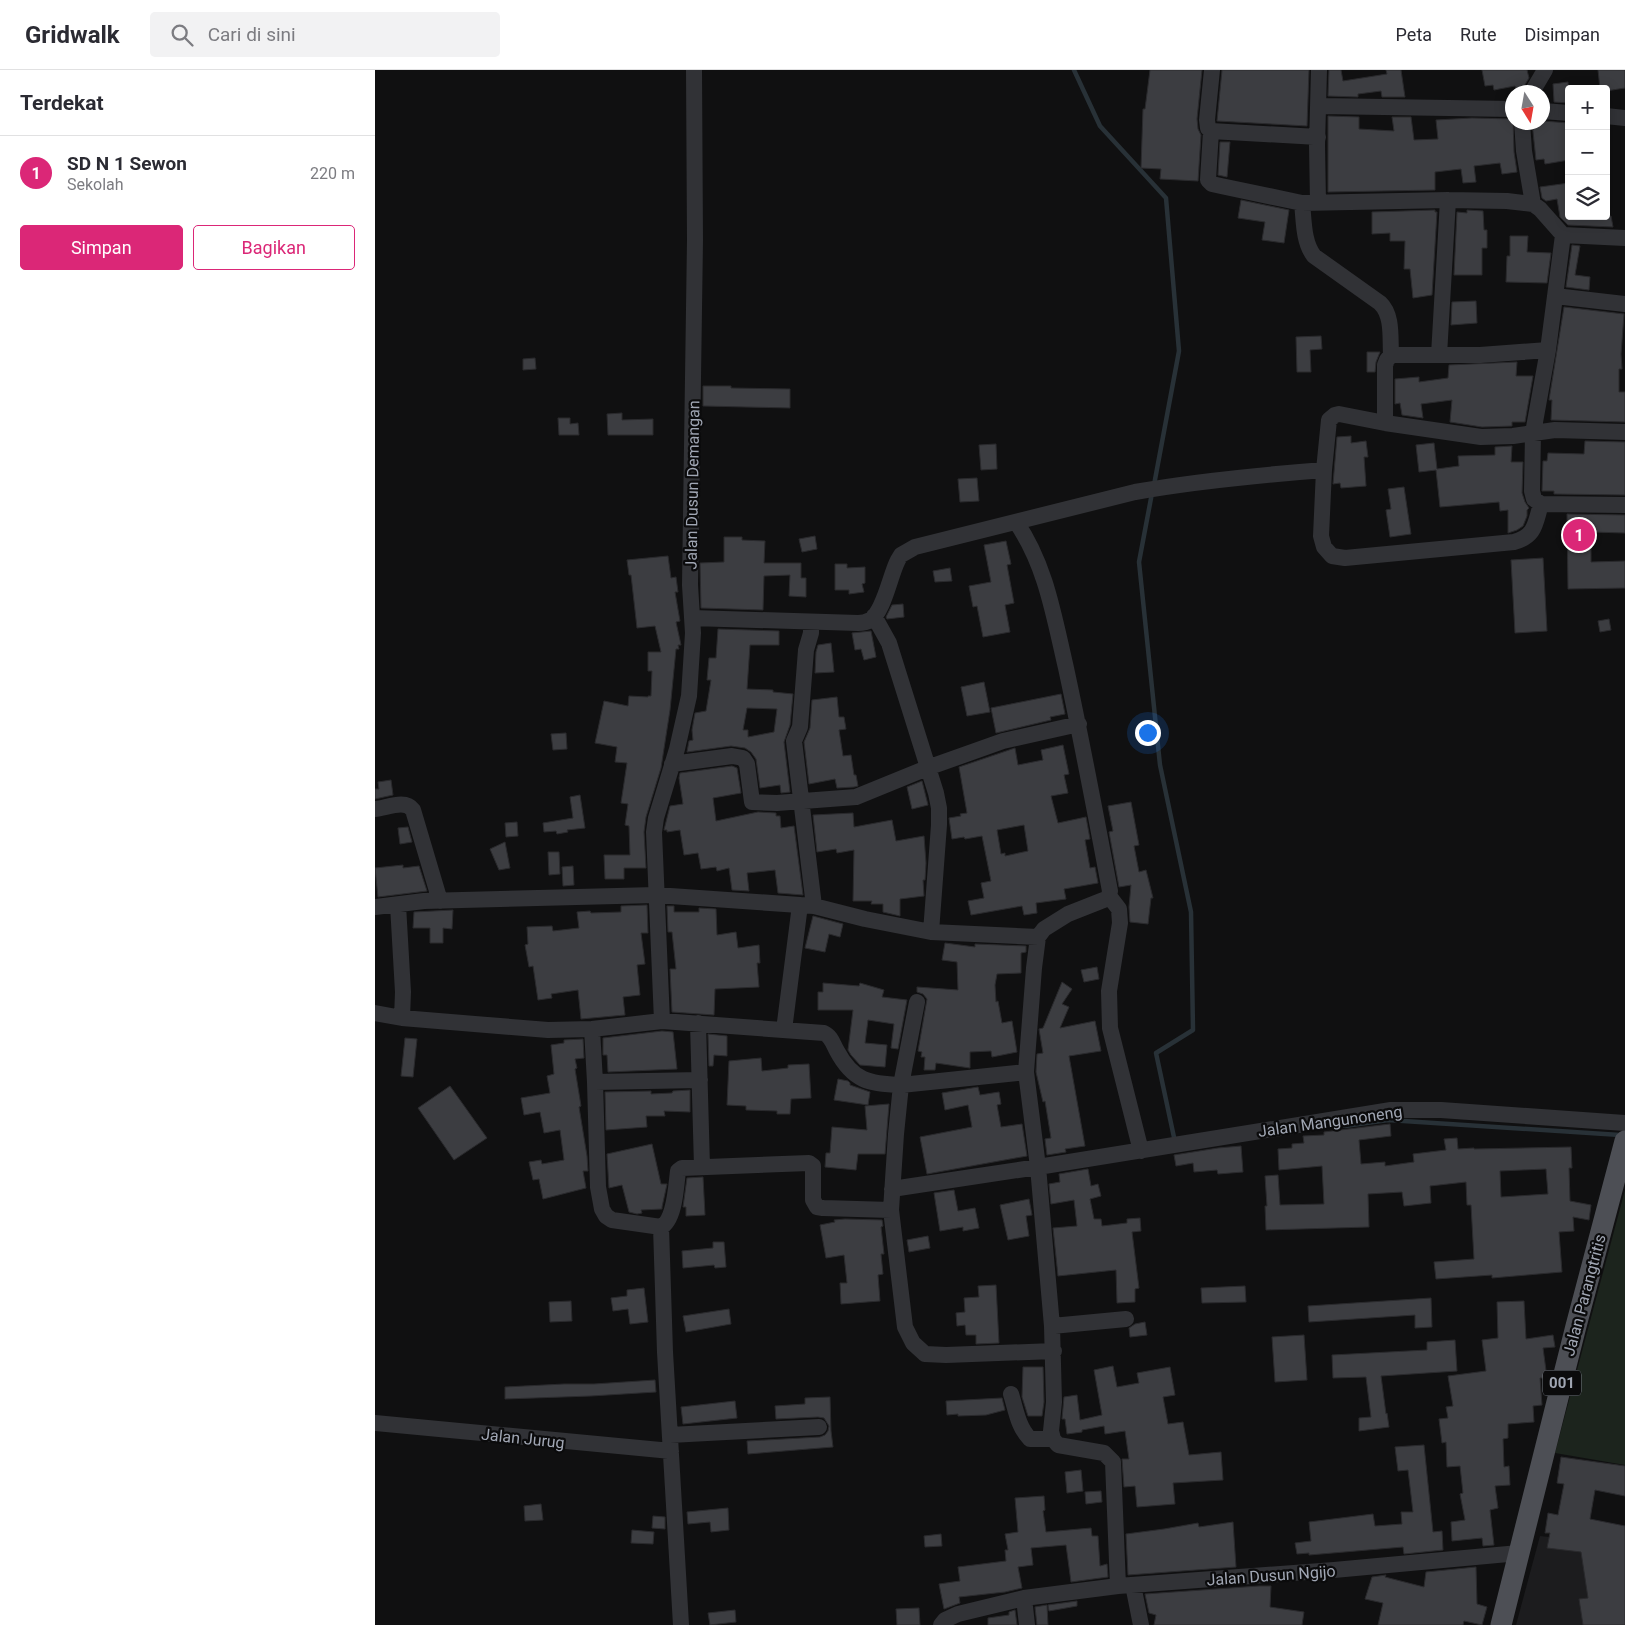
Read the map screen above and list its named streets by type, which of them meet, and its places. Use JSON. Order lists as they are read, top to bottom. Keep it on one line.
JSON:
{"streets":{"main road":["Jalan Parangtritis","001"],"street":["Jalan Dusun Demangan","Jalan Mangunoneng","Jalan Jurug","Jalan Dusun Ngijo"]},"crossings":[["Jalan Parangtritis","Jalan Dusun Ngijo"]],"north":"bottom","page":{"header":"Gridwalk","search":"Cari di sini","nav":["Peta","Rute","Disimpan"],"heading":"Terdekat","map_buttons":["+","−"],"list":[{"mark":"1","name":"SD N 1 Sewon","note":"Sekolah","value":"220 m"}],"buttons":["Simpan","Bagikan"],"pins":"1"}}
